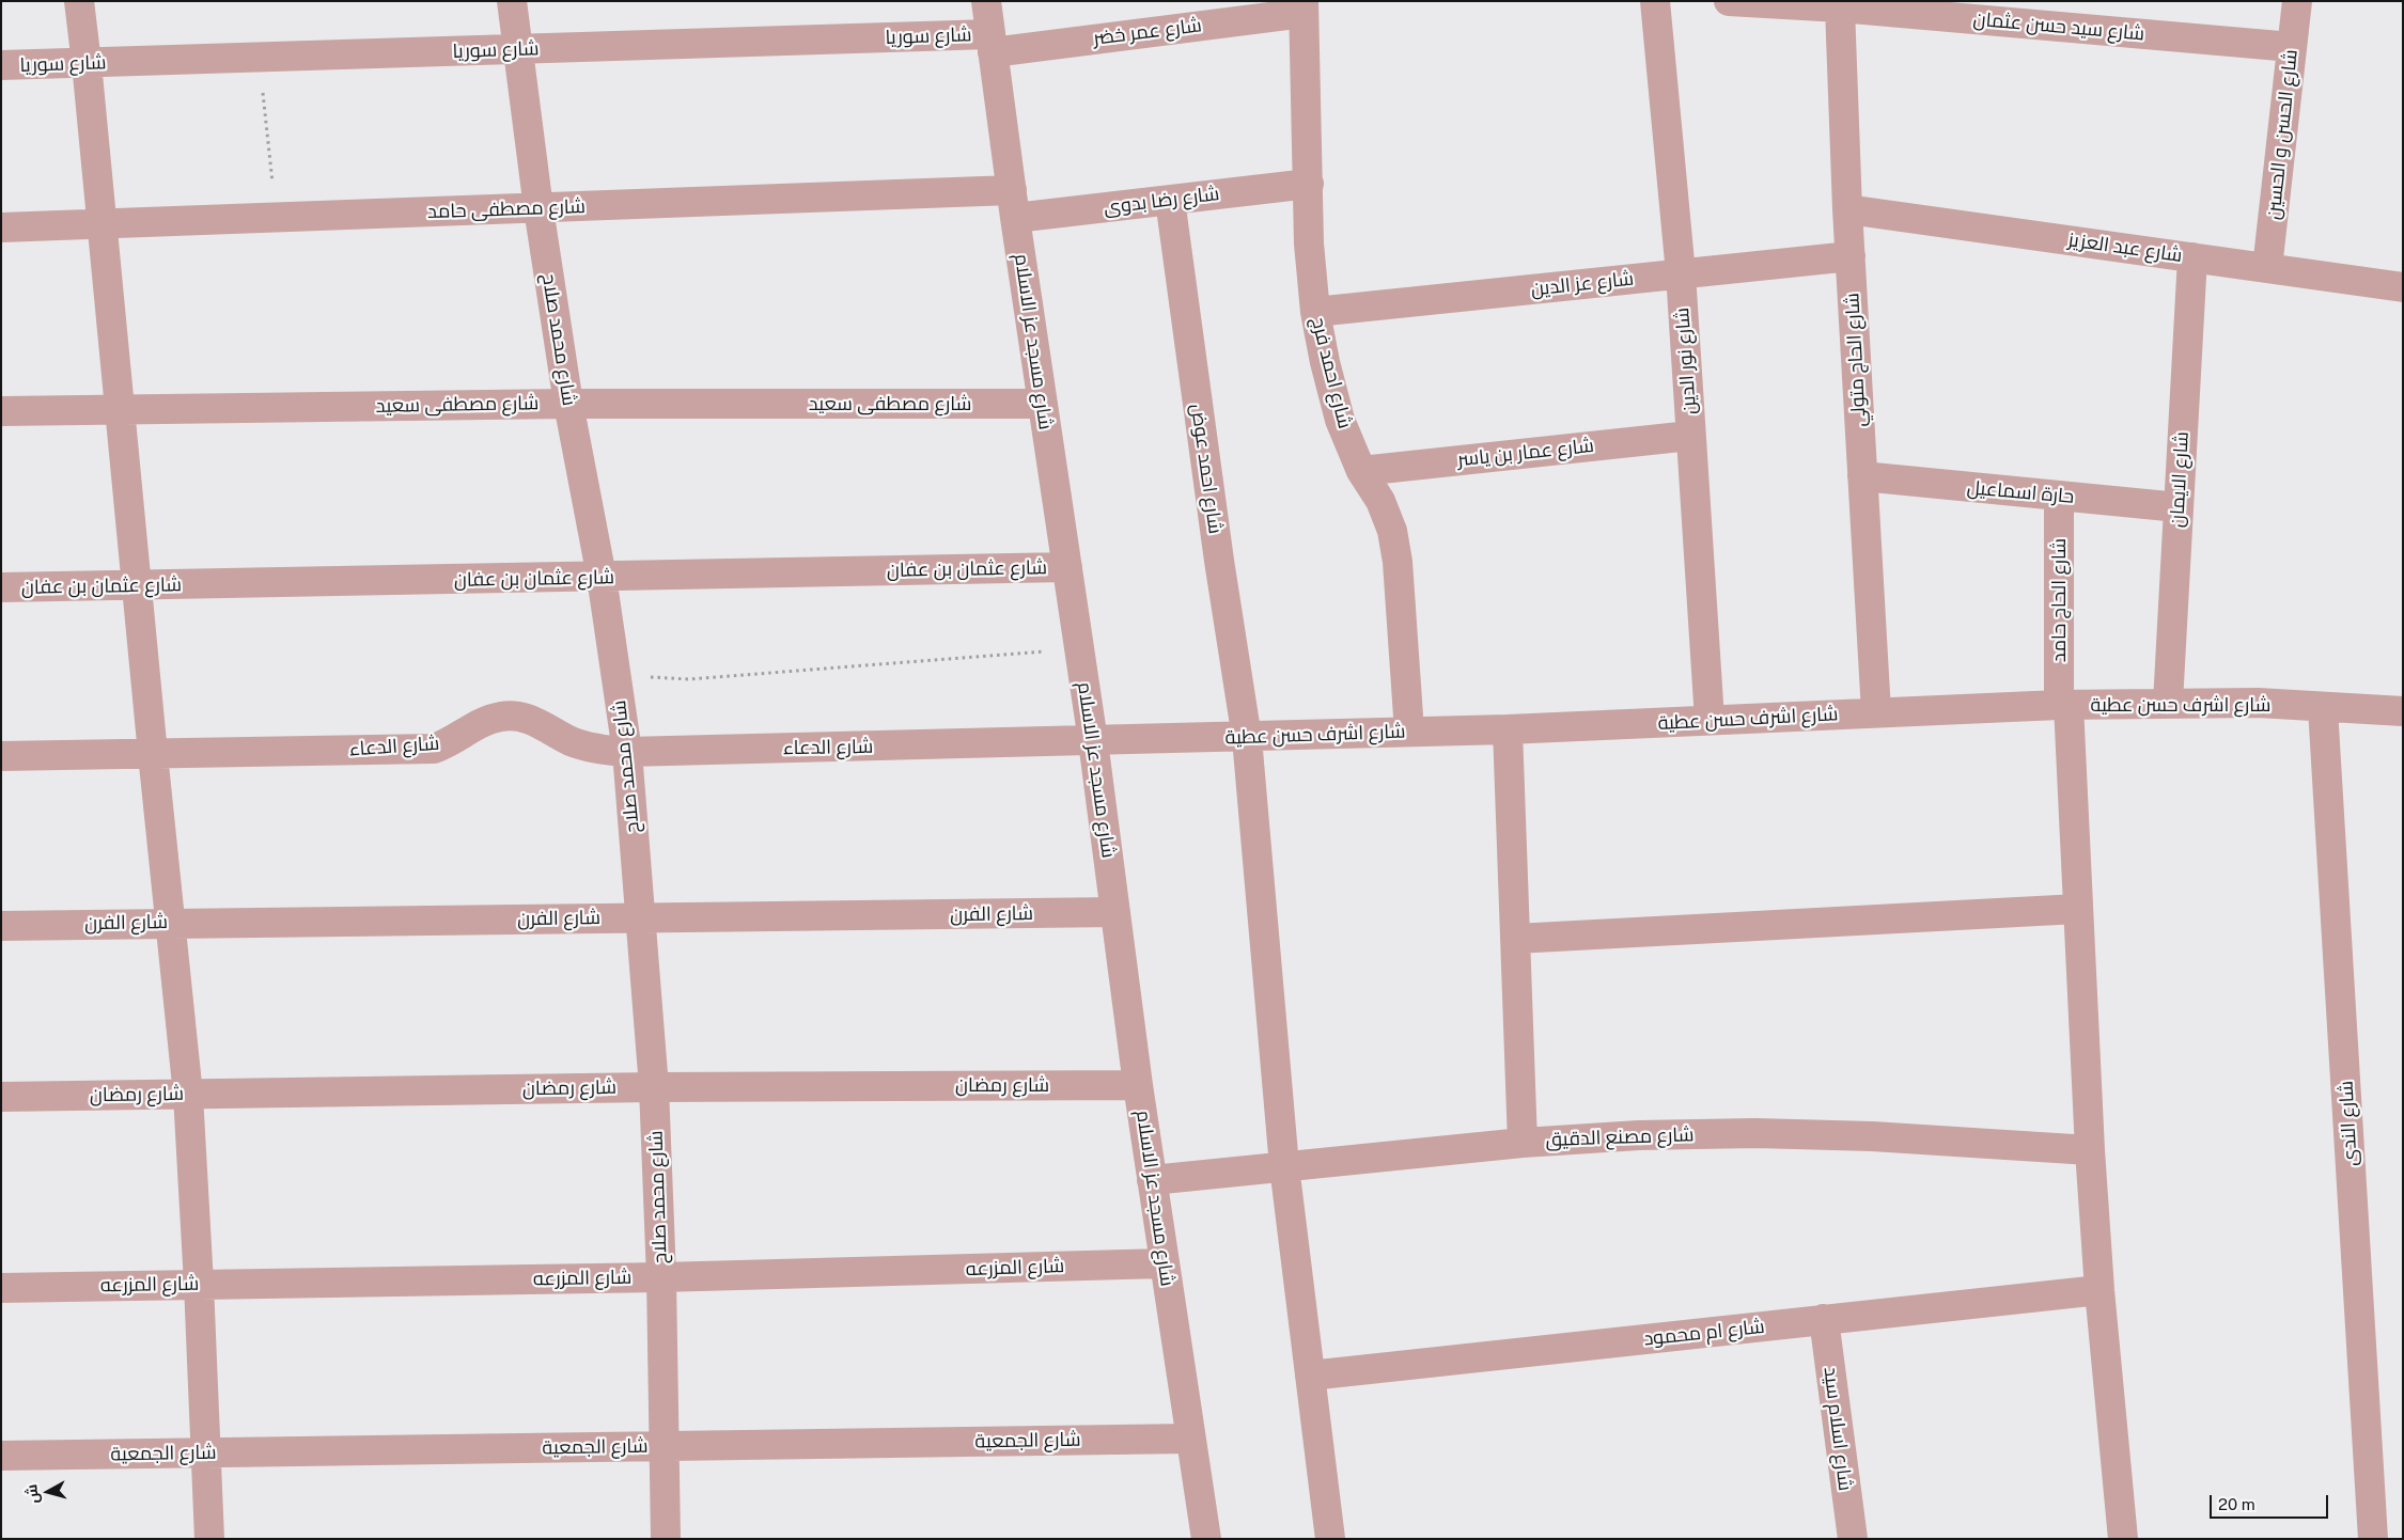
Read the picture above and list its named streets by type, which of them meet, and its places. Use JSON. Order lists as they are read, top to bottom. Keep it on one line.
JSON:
{"streets":{"street":["شارع سيد حسن عثمان","شارع عمر خضر","شارع سوريا","شارع الحسن و الحسين","شارع رضا بدوى","شارع مصطفى حامد","شارع عبد العزيز","شارع عز الدين","شارع محمد صلاح","شارع مسجد عز الاسلام","شارع الحاج متولي","شارع نور الدين","شارع احمد فرج","شارع مصطفى سعيد","شارع عمار بن ياسر","شارع احمد عوض","شارع الايمان","حارة اسماعيل","شارع عثمان بن عفان","شارع الحاج حامد","شارع اشرف حسن عطية","شارع الدعاء","شارع الفرن","شارع رمضان","شارع الندى","شارع مصنع الدقيق","شارع المزرعه","شارع ام محمود","شارع اسلام سيد","شارع الجمعية"]},"crossings":[["شارع سيد حسن عثمان","شارع الحسن و الحسين"],["شارع سيد حسن عثمان","شارع الحاج متولي"],["شارع عمر خضر","شارع سوريا"],["شارع عمر خضر","شارع مسجد عز الاسلام"],["شارع عمر خضر","شارع احمد فرج"],["شارع سوريا","شارع محمد صلاح"],["شارع سوريا","شارع مسجد عز الاسلام"],["شارع الحسن و الحسين","شارع عبد العزيز"],["شارع رضا بدوى","شارع مصطفى حامد"],["شارع رضا بدوى","شارع مسجد عز الاسلام"],["شارع رضا بدوى","شارع احمد فرج"],["شارع رضا بدوى","شارع احمد عوض"],["شارع مصطفى حامد","شارع محمد صلاح"],["شارع مصطفى حامد","شارع مسجد عز الاسلام"],["شارع عبد العزيز","شارع الحاج متولي"],["شارع عبد العزيز","شارع الايمان"],["شارع عز الدين","شارع الحاج متولي"],["شارع عز الدين","شارع نور الدين"],["شارع عز الدين","شارع احمد فرج"],["شارع محمد صلاح","شارع مصطفى سعيد"],["شارع محمد صلاح","شارع عثمان بن عفان"],["شارع محمد صلاح","شارع الدعاء"],["شارع محمد صلاح","شارع الفرن"],["شارع محمد صلاح","شارع رمضان"],["شارع محمد صلاح","شارع المزرعه"],["شارع محمد صلاح","شارع الجمعية"],["شارع مسجد عز الاسلام","شارع مصطفى سعيد"],["شارع مسجد عز الاسلام","شارع عثمان بن عفان"],["شارع مسجد عز الاسلام","شارع اشرف حسن عطية"],["شارع مسجد عز الاسلام","شارع الدعاء"],["شارع مسجد عز الاسلام","شارع الفرن"],["شارع مسجد عز الاسلام","شارع رمضان"],["شارع مسجد عز الاسلام","شارع مصنع الدقيق"],["شارع مسجد عز الاسلام","شارع المزرعه"],["شارع مسجد عز الاسلام","شارع الجمعية"],["شارع الحاج متولي","حارة اسماعيل"],["شارع الحاج متولي","شارع اشرف حسن عطية"],["شارع نور الدين","شارع عمار بن ياسر"],["شارع نور الدين","شارع اشرف حسن عطية"],["شارع احمد فرج","شارع عمار بن ياسر"],["شارع احمد فرج","شارع اشرف حسن عطية"],["شارع احمد عوض","شارع اشرف حسن عطية"],["شارع احمد عوض","شارع مصنع الدقيق"],["شارع احمد عوض","شارع ام محمود"],["شارع الايمان","حارة اسماعيل"],["شارع الايمان","شارع اشرف حسن عطية"],["حارة اسماعيل","شارع الحاج حامد"],["شارع الحاج حامد","شارع اشرف حسن عطية"],["شارع الحاج حامد","شارع مصنع الدقيق"],["شارع الحاج حامد","شارع ام محمود"],["شارع اشرف حسن عطية","شارع الدعاء"],["شارع اشرف حسن عطية","شارع الندى"],["شارع ام محمود","شارع اسلام سيد"]],"scale_bar":"20 m","north":"left"}
